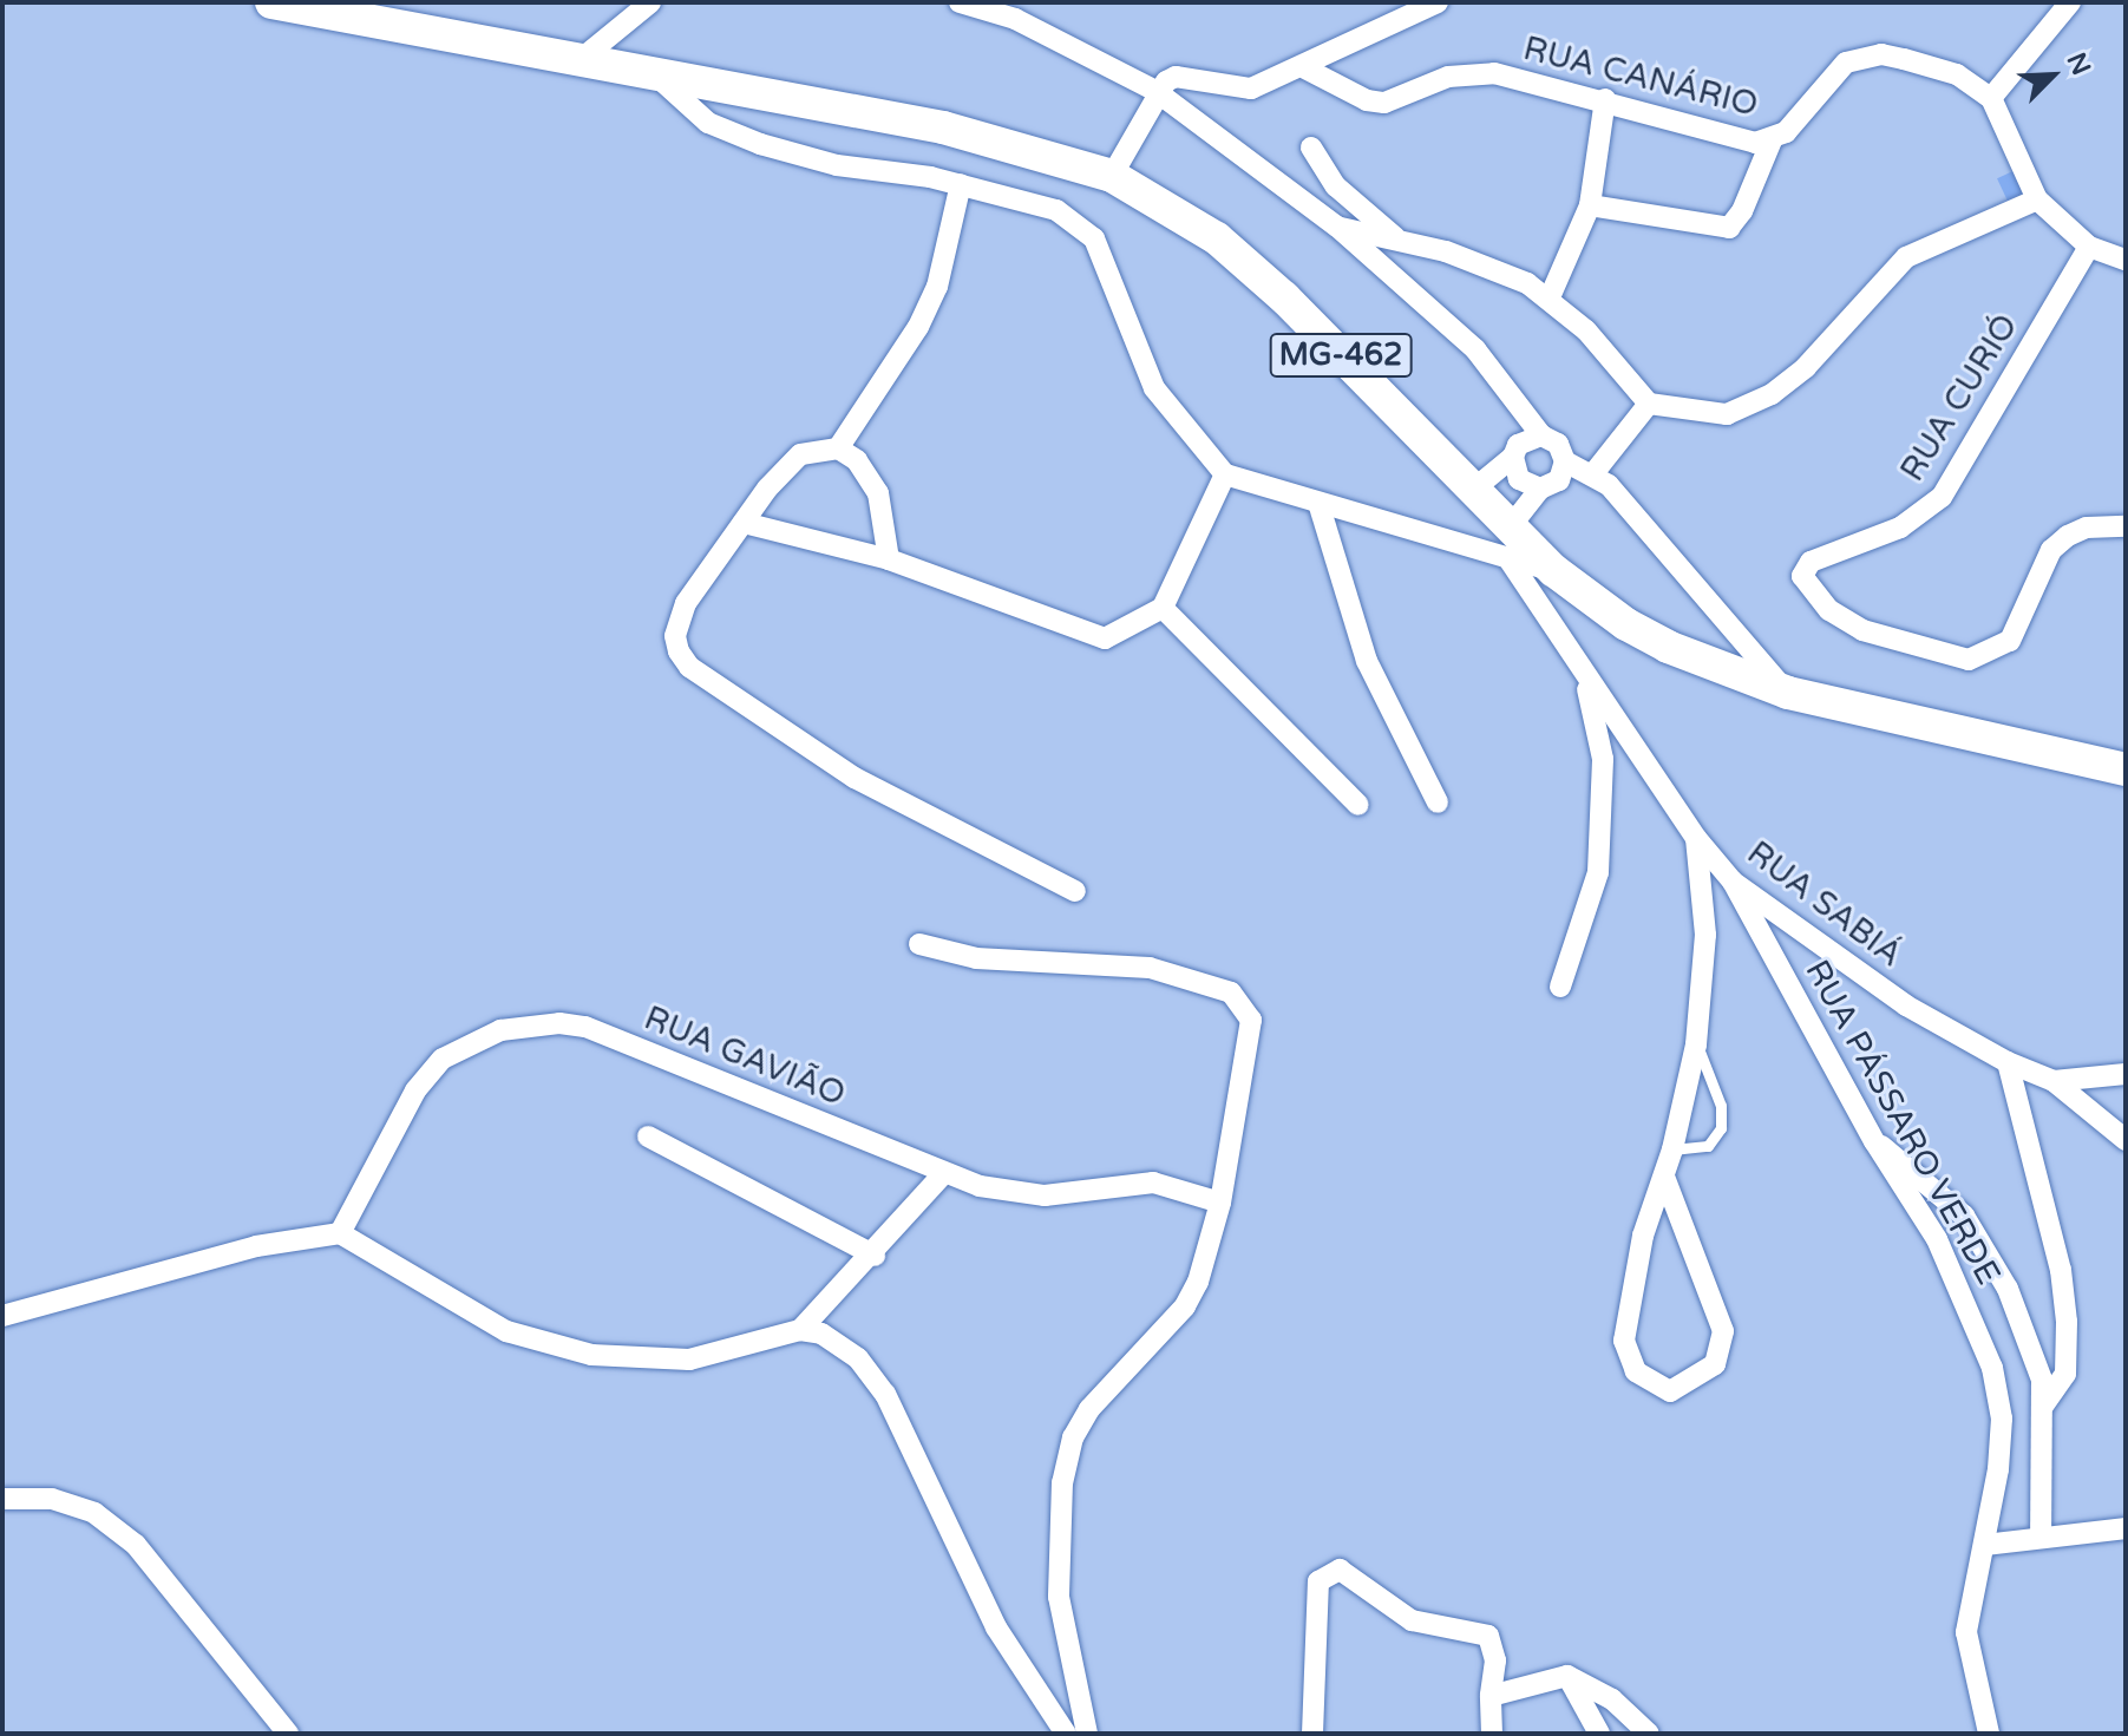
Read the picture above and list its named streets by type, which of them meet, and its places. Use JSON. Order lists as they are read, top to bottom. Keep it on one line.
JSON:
{"streets":{"main road":["MG-462"],"street":["RUA CANÁRIO","RUA CURIÓ","RUA SABIÁ","RUA GAVIÃO","RUA PÁSSARO VERDE"]},"crossings":[["MG-462","RUA SABIÁ"],["RUA SABIÁ","RUA PÁSSARO VERDE"]],"north":"top right"}
